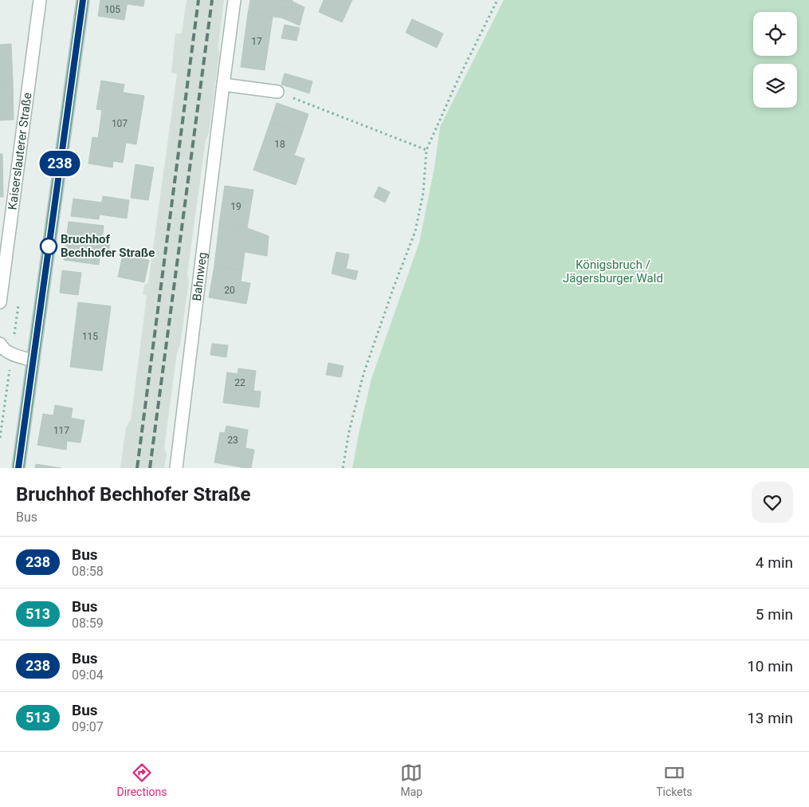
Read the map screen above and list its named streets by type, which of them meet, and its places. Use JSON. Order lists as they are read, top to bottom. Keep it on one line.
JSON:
{"streets":{"street":["Kaiserslauterer Straße","Bahnweg"]},"parks":["Königsbruch / Jägersburger Wald"],"places":["Bruchhof Bechhofer Straße"],"lines":["bus line 238"],"house_numbers":["105","17","107","18","19","20","115","22","117","23"],"page":{"on_map":"238","heading":["Bruchhof Bechhofer Straße","Bus"],"list":[{"mark":"238","name":"Bus","note":"08:58","value":"4 min"},{"mark":"513","name":"Bus","note":"08:59","value":"5 min"},{"mark":"238","name":"Bus","note":"09:04","value":"10 min"},{"mark":"513","name":"Bus","note":"09:07","value":"13 min"}],"tabs":["Directions","Map","Tickets"]}}
